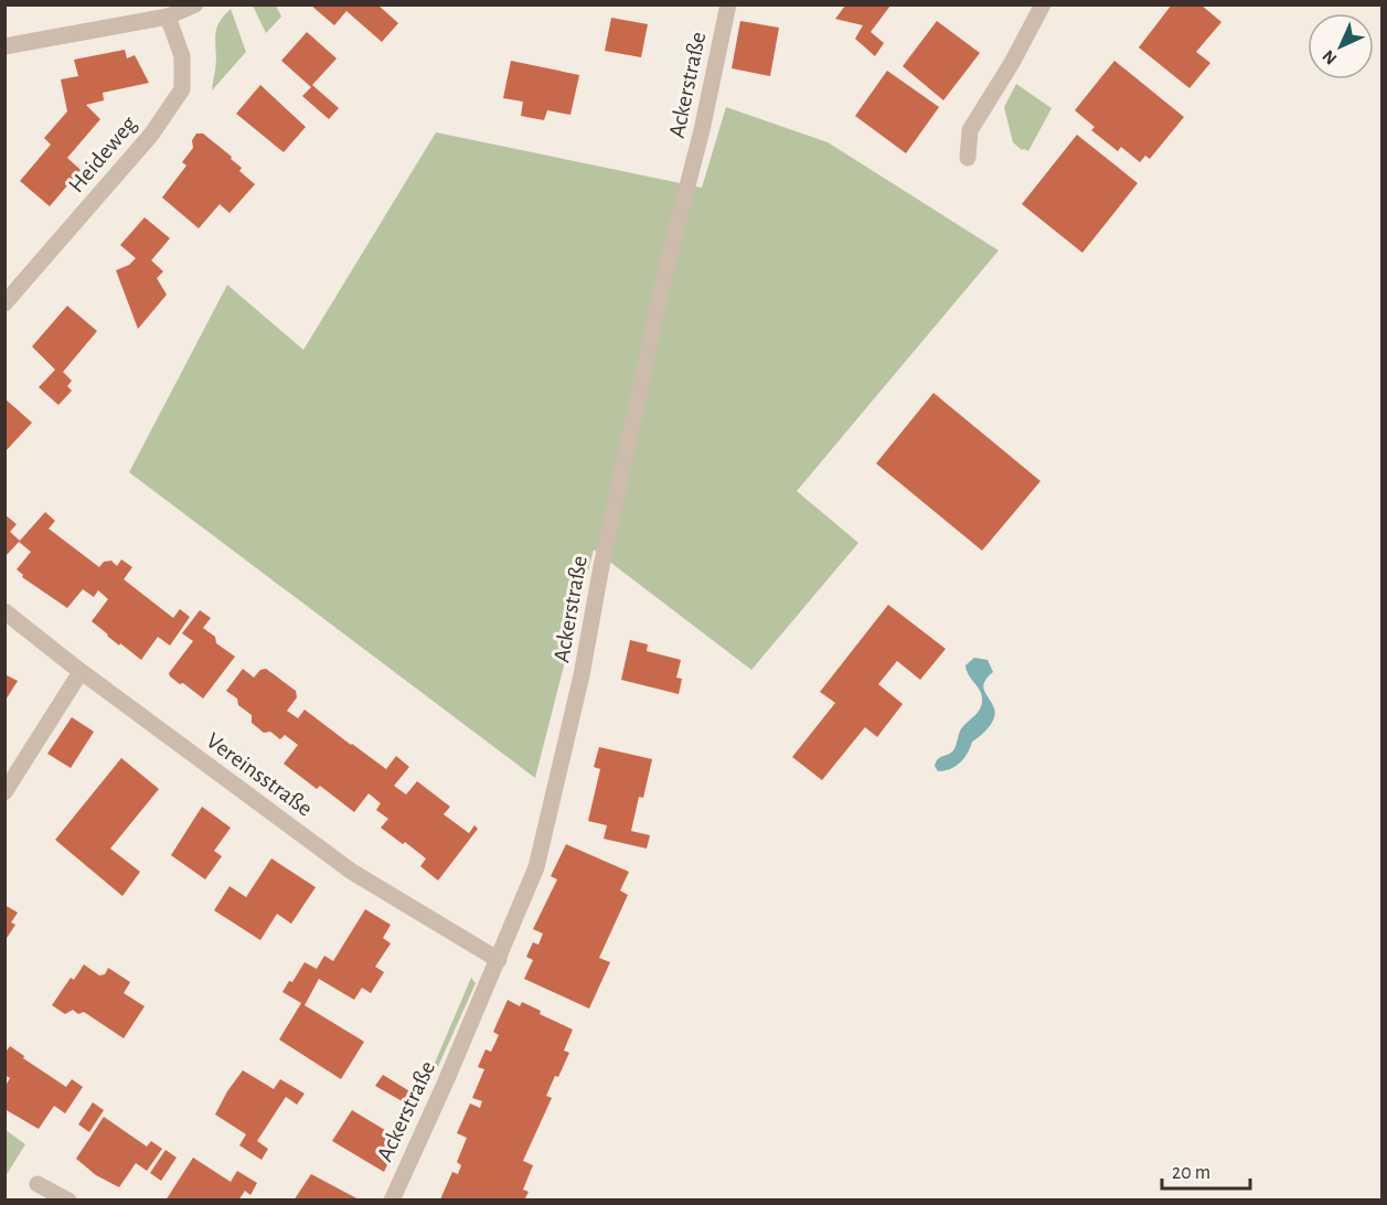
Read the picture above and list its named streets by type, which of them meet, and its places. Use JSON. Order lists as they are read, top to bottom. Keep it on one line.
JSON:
{"streets":{"street":["Ackerstraße","Heideweg","Vereinsstraße"]},"crossings":[["Ackerstraße","Vereinsstraße"]],"scale_bar":"20 m","north":"bottom left"}
